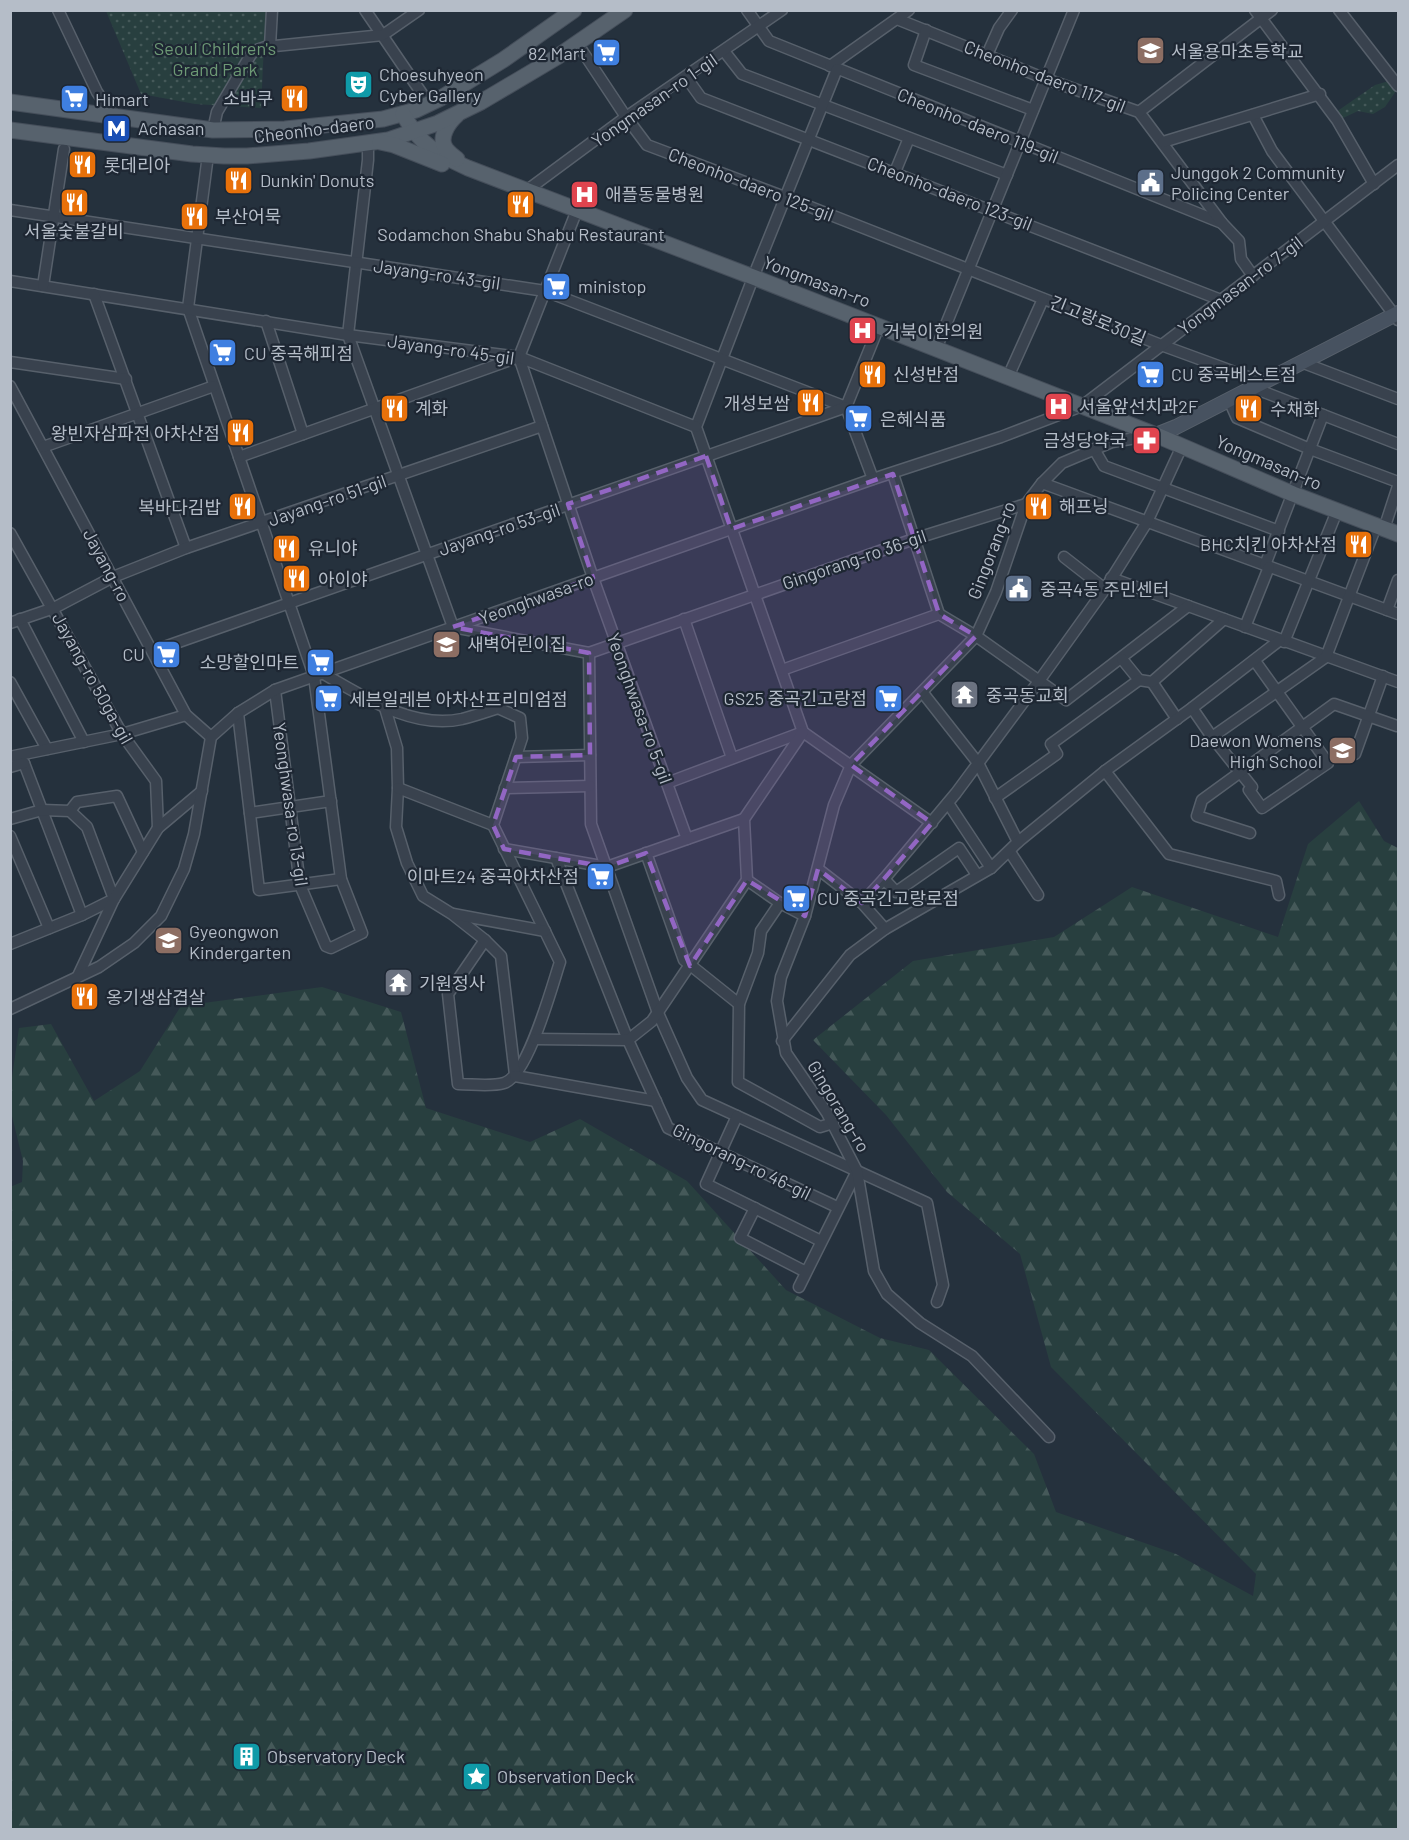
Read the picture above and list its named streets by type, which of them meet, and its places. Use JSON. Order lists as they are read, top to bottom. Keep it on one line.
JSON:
{"streets":{"main road":["Cheonho-daero","Yongmasan-ro","Gingorang-ro"],"street":["Cheonho-daero 117-gil","Yongmasan-ro 1-gil","Cheonho-daero 119-gil","Cheonho-daero 125-gil","Cheonho-daero 123-gil","Jayang-ro 43-gil","Yongmasan-ro 7-gil","긴고랑로30길","Jayang-ro 45-gil","Jayang-ro 51-gil","Jayang-ro 53-gil","Gingorang-ro 36-gil","Jayang-ro","Yeonghwasa-ro","Jayang-ro 50ga-gil","Yeonghwasa-ro 5-gil","Yeonghwasa-ro 13-gil","Gingorang-ro 46-gil"]},"crossings":[["Cheonho-daero 117-gil","Cheonho-daero 119-gil"],["Cheonho-daero 117-gil","Yongmasan-ro 7-gil"],["Yongmasan-ro 1-gil","Cheonho-daero 119-gil"],["Yongmasan-ro 1-gil","Cheonho-daero 125-gil"],["Yongmasan-ro 1-gil","Cheonho-daero 123-gil"],["Yongmasan-ro 1-gil","Yongmasan-ro"],["Cheonho-daero","Cheonho-daero 125-gil"],["Cheonho-daero","Yongmasan-ro"],["Cheonho-daero 125-gil","긴고랑로30길"],["Cheonho-daero 123-gil","Yongmasan-ro 7-gil"],["Jayang-ro 43-gil","Jayang-ro 53-gil"],["Yongmasan-ro","Yongmasan-ro 7-gil"],["Yongmasan-ro","Gingorang-ro"],["Yongmasan-ro","Yeonghwasa-ro"],["Yongmasan-ro 7-gil","긴고랑로30길"],["Yongmasan-ro 7-gil","Yeonghwasa-ro"],["긴고랑로30길","Gingorang-ro"],["Jayang-ro 45-gil","Yeonghwasa-ro 5-gil"],["Jayang-ro 51-gil","Jayang-ro"],["Jayang-ro 51-gil","Jayang-ro 50ga-gil"],["Jayang-ro 51-gil","Yeonghwasa-ro 5-gil"],["Jayang-ro 53-gil","Jayang-ro"],["Jayang-ro 53-gil","Yeonghwasa-ro 5-gil"],["Gingorang-ro","Gingorang-ro 36-gil"],["Gingorang-ro 36-gil","Yeonghwasa-ro 5-gil"],["Jayang-ro","Yeonghwasa-ro"],["Yeonghwasa-ro","Yeonghwasa-ro 5-gil"],["Yeonghwasa-ro","Yeonghwasa-ro 13-gil"]],"parks":["Seoul Children's Grand Park"],"places":{"school or university":["서울용마초등학교","새벽어린이집","Daewon Womens High School","Gyeongwon Kindergarten"],"supermarket":["82 Mart","Himart","ministop","CU 중곡해피점","CU 중곡베스트점","은혜식품","CU","소망할인마트","GS25 중곡긴고랑점","세븐일레븐 아차산프리미엄점","이마트24 중곡아차산점","CU 중곡긴고랑로점"],"theatre":["Choesuhyeon Cyber Gallery"],"restaurant":["소바쿠","롯데리아","Dunkin' Donuts","서울숯불갈비","Sodamchon Shabu Shabu Restaurant","부산어묵","신성반점","개성보쌈","계화","수채화","왕빈자삼파전 아차산점","해프닝","복바다김밥","BHC치킨 아차산점","유니야","아이야","옹기생삼겹살"],"metro station":["Achasan"],"public building":["Junggok 2 Community Policing Center","중곡4동 주민센터"],"hospital":["애플동물병원","거북이한의원","서울앞선치과2F"],"pharmacy":["금성당약국"],"temple":["중곡동교회","기원정사"],"building":["Observatory Deck"],"place":["Observation Deck"]}}
